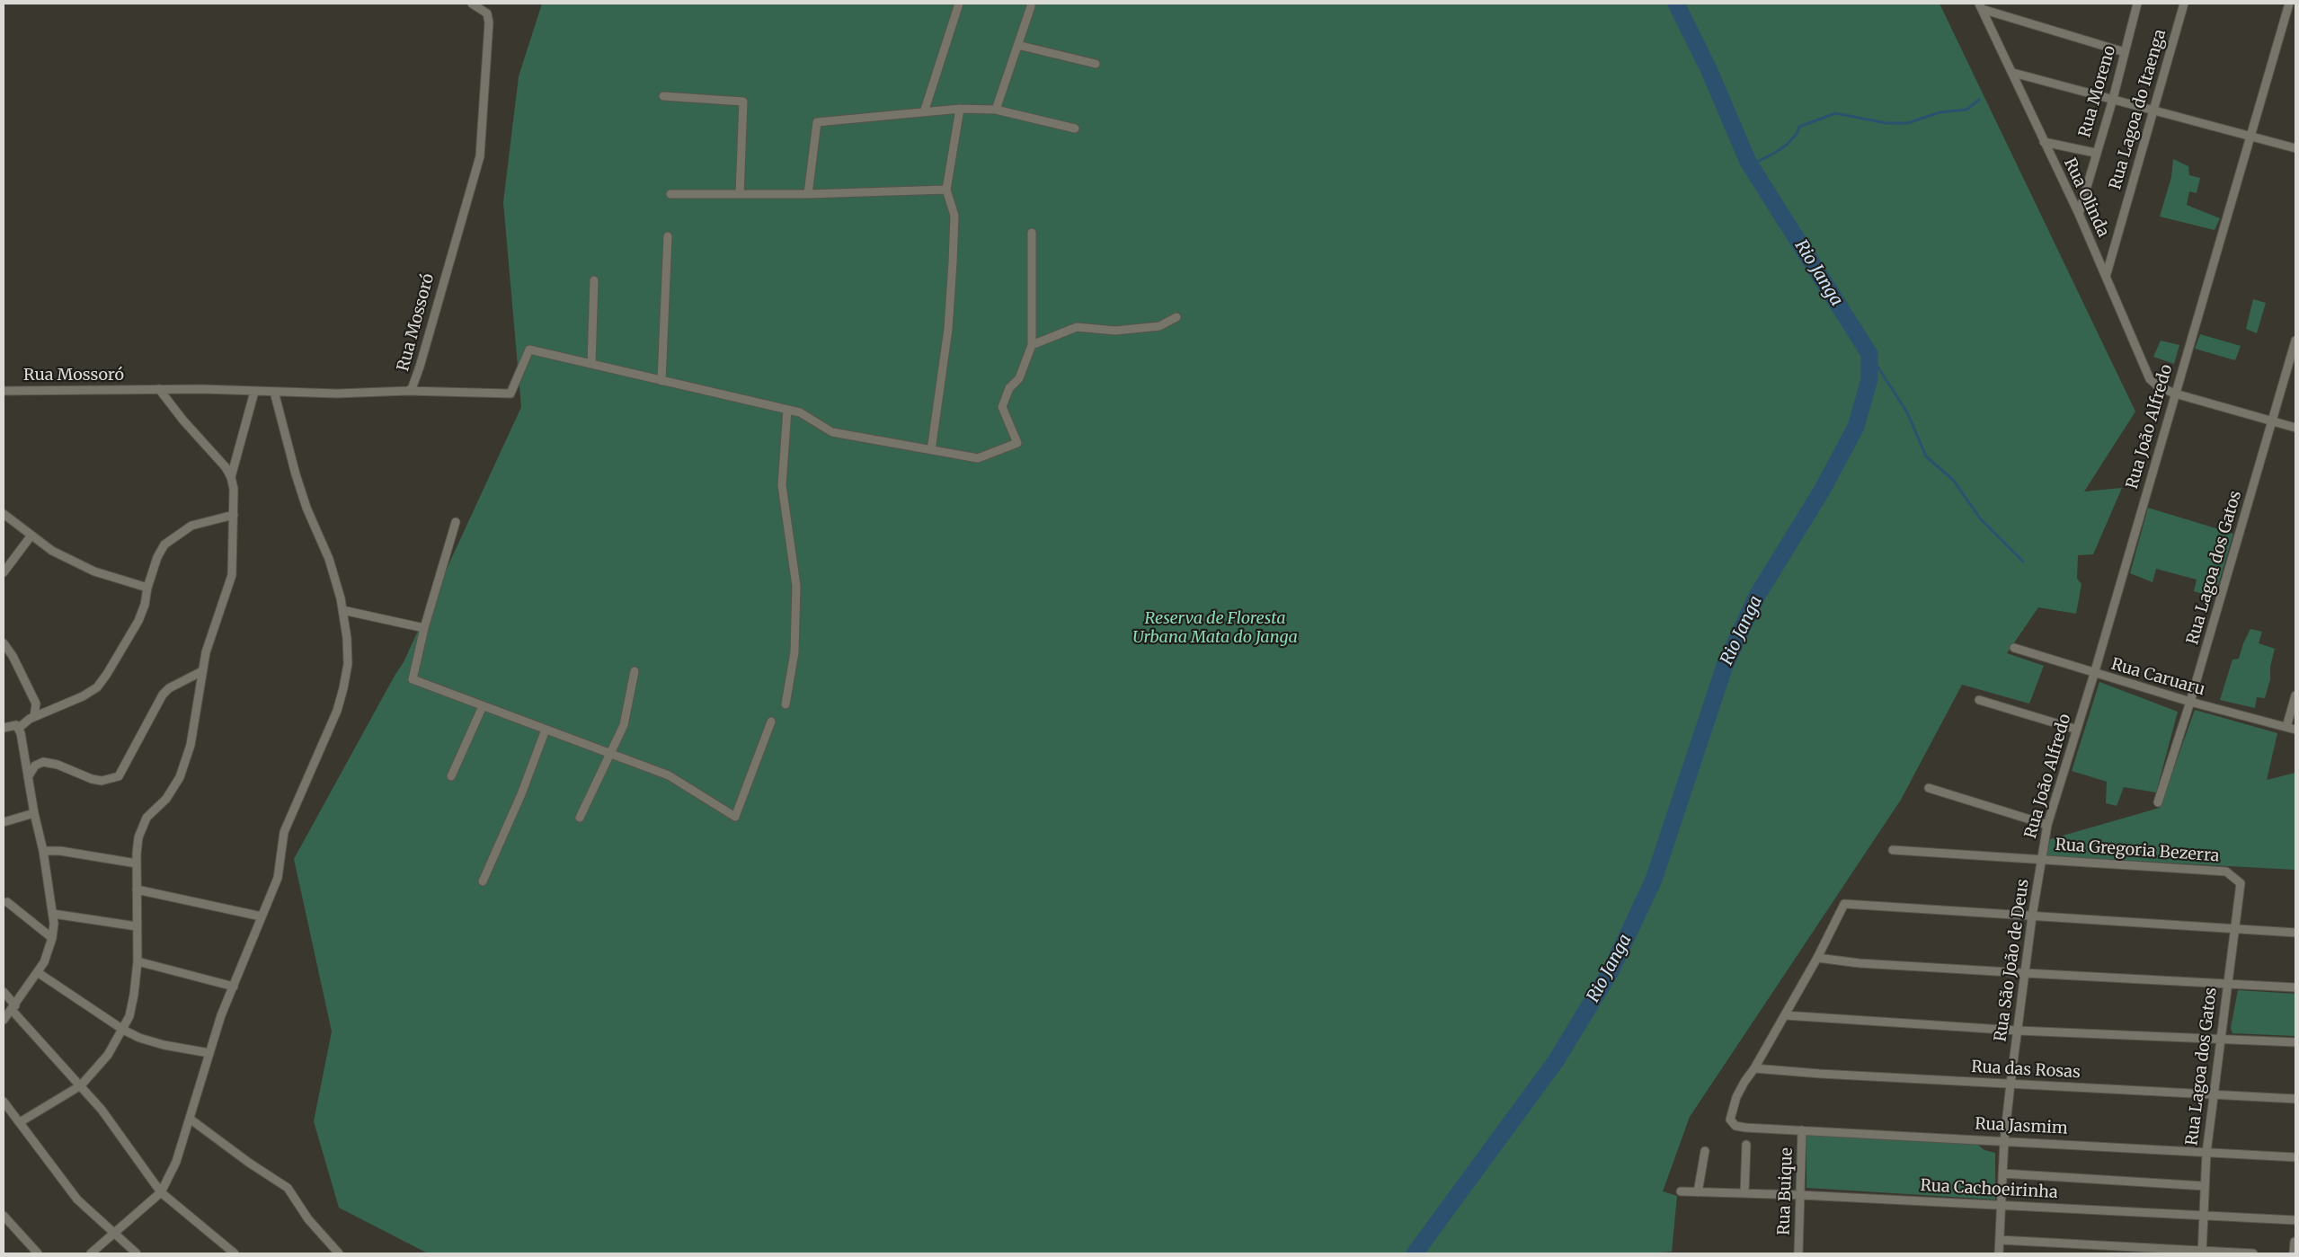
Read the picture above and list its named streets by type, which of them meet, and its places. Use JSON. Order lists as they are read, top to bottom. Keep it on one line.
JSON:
{"streets":{"street":["Rua Moreno","Rua Lagoa do Itaenga","Rua Olinda","Rua Mossoró","Rua João Alfredo","Rua Lagoa dos Gatos","Rua Caruaru","Rua Gregoria Bezerra","Rua São João de Deus","Rua das Rosas","Rua Jasmim","Rua Cachoeirinha","Rua Buique"]},"crossings":[["Rua Moreno","Rua Olinda"],["Rua Lagoa do Itaenga","Rua Olinda"],["Rua Olinda","Rua João Alfredo"],["Rua Olinda","Rua Lagoa dos Gatos"],["Rua João Alfredo","Rua Caruaru"],["Rua João Alfredo","Rua Gregoria Bezerra"],["Rua João Alfredo","Rua São João de Deus"],["Rua Lagoa dos Gatos","Rua Caruaru"],["Rua Lagoa dos Gatos","Rua Gregoria Bezerra"],["Rua Lagoa dos Gatos","Rua das Rosas"],["Rua Lagoa dos Gatos","Rua Jasmim"],["Rua Lagoa dos Gatos","Rua Cachoeirinha"],["Rua Gregoria Bezerra","Rua São João de Deus"],["Rua São João de Deus","Rua das Rosas"],["Rua São João de Deus","Rua Jasmim"],["Rua São João de Deus","Rua Cachoeirinha"],["Rua das Rosas","Rua Jasmim"],["Rua Jasmim","Rua Buique"],["Rua Cachoeirinha","Rua Buique"]],"water":["Rio Janga"],"parks":["Reserva de Floresta Urbana Mata do Janga"]}
